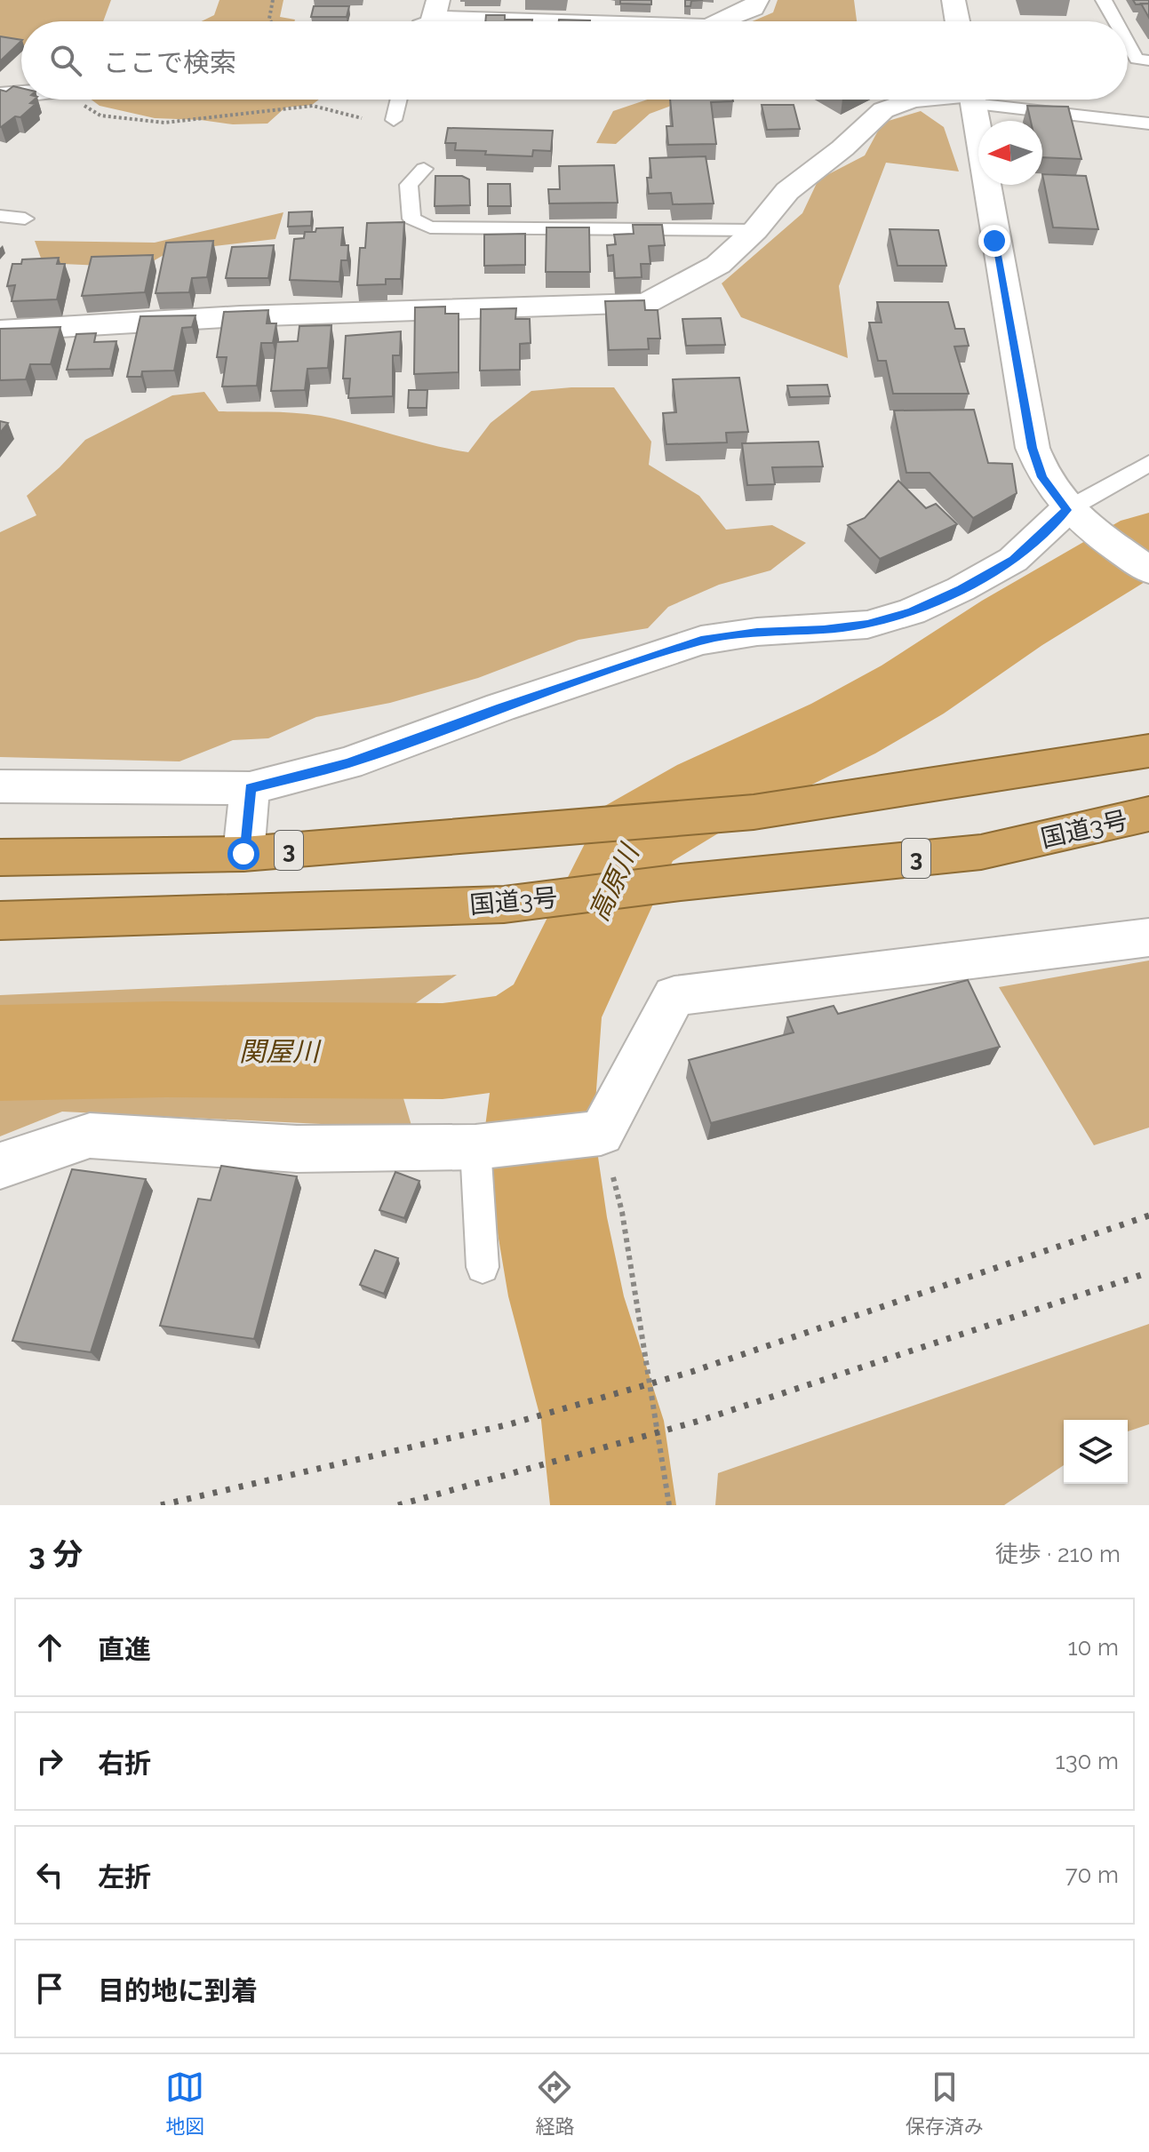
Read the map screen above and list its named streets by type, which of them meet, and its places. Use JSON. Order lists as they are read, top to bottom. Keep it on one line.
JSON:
{"streets":{"highway":["国道3号","3"]},"water":["高原川","関屋川"],"north":"left","page":{"search":"ここで検索","heading":["3 分","徒歩 · 210 m"],"list":[["直進","10 m"],["右折","130 m"],["左折","70 m"],"目的地に到着"],"nav":["地図","経路","保存済み"]}}
